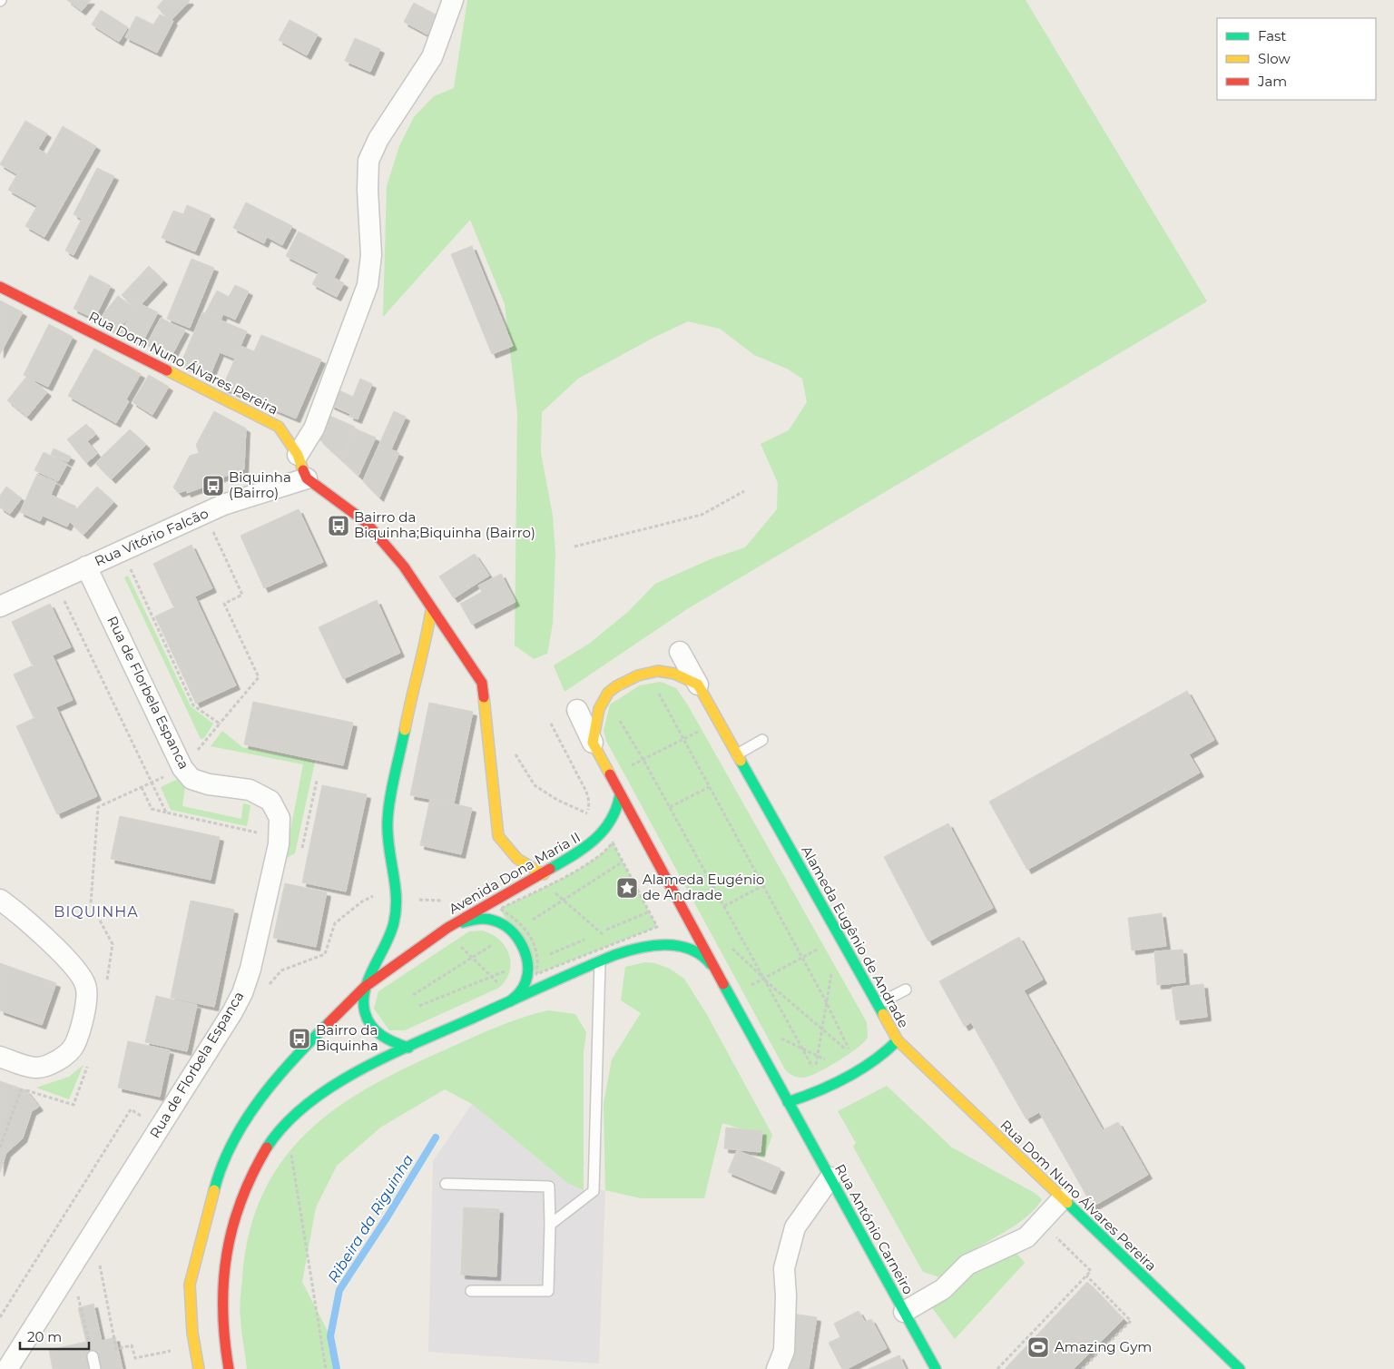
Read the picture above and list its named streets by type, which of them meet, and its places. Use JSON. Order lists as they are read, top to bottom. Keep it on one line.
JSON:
{"streets":{"street":["Rua Dom Nuno Álvares Pereira","Rua Vitório Falcão","Rua de Florbela Espanca","Avenida Dona Maria II","Alameda Eugênio de Andrade","Rua António Carneiro"]},"crossings":[["Rua Dom Nuno Álvares Pereira","Rua Vitório Falcão"],["Rua Dom Nuno Álvares Pereira","Alameda Eugênio de Andrade"],["Rua Vitório Falcão","Rua de Florbela Espanca"],["Alameda Eugênio de Andrade","Rua António Carneiro"]],"districts":["BIQUINHA"],"water":["Ribeira da Riguinha"],"places":{"bus stop":["Biquinha (Bairro)","Bairro da Biquinha;Biquinha (Bairro)","Bairro da Biquinha"],"place":["Alameda Eugénio de Andrade"],"sports":["Amazing Gym"]},"legend":["Fast","Slow","Jam"],"scale_bar":"20 m"}
